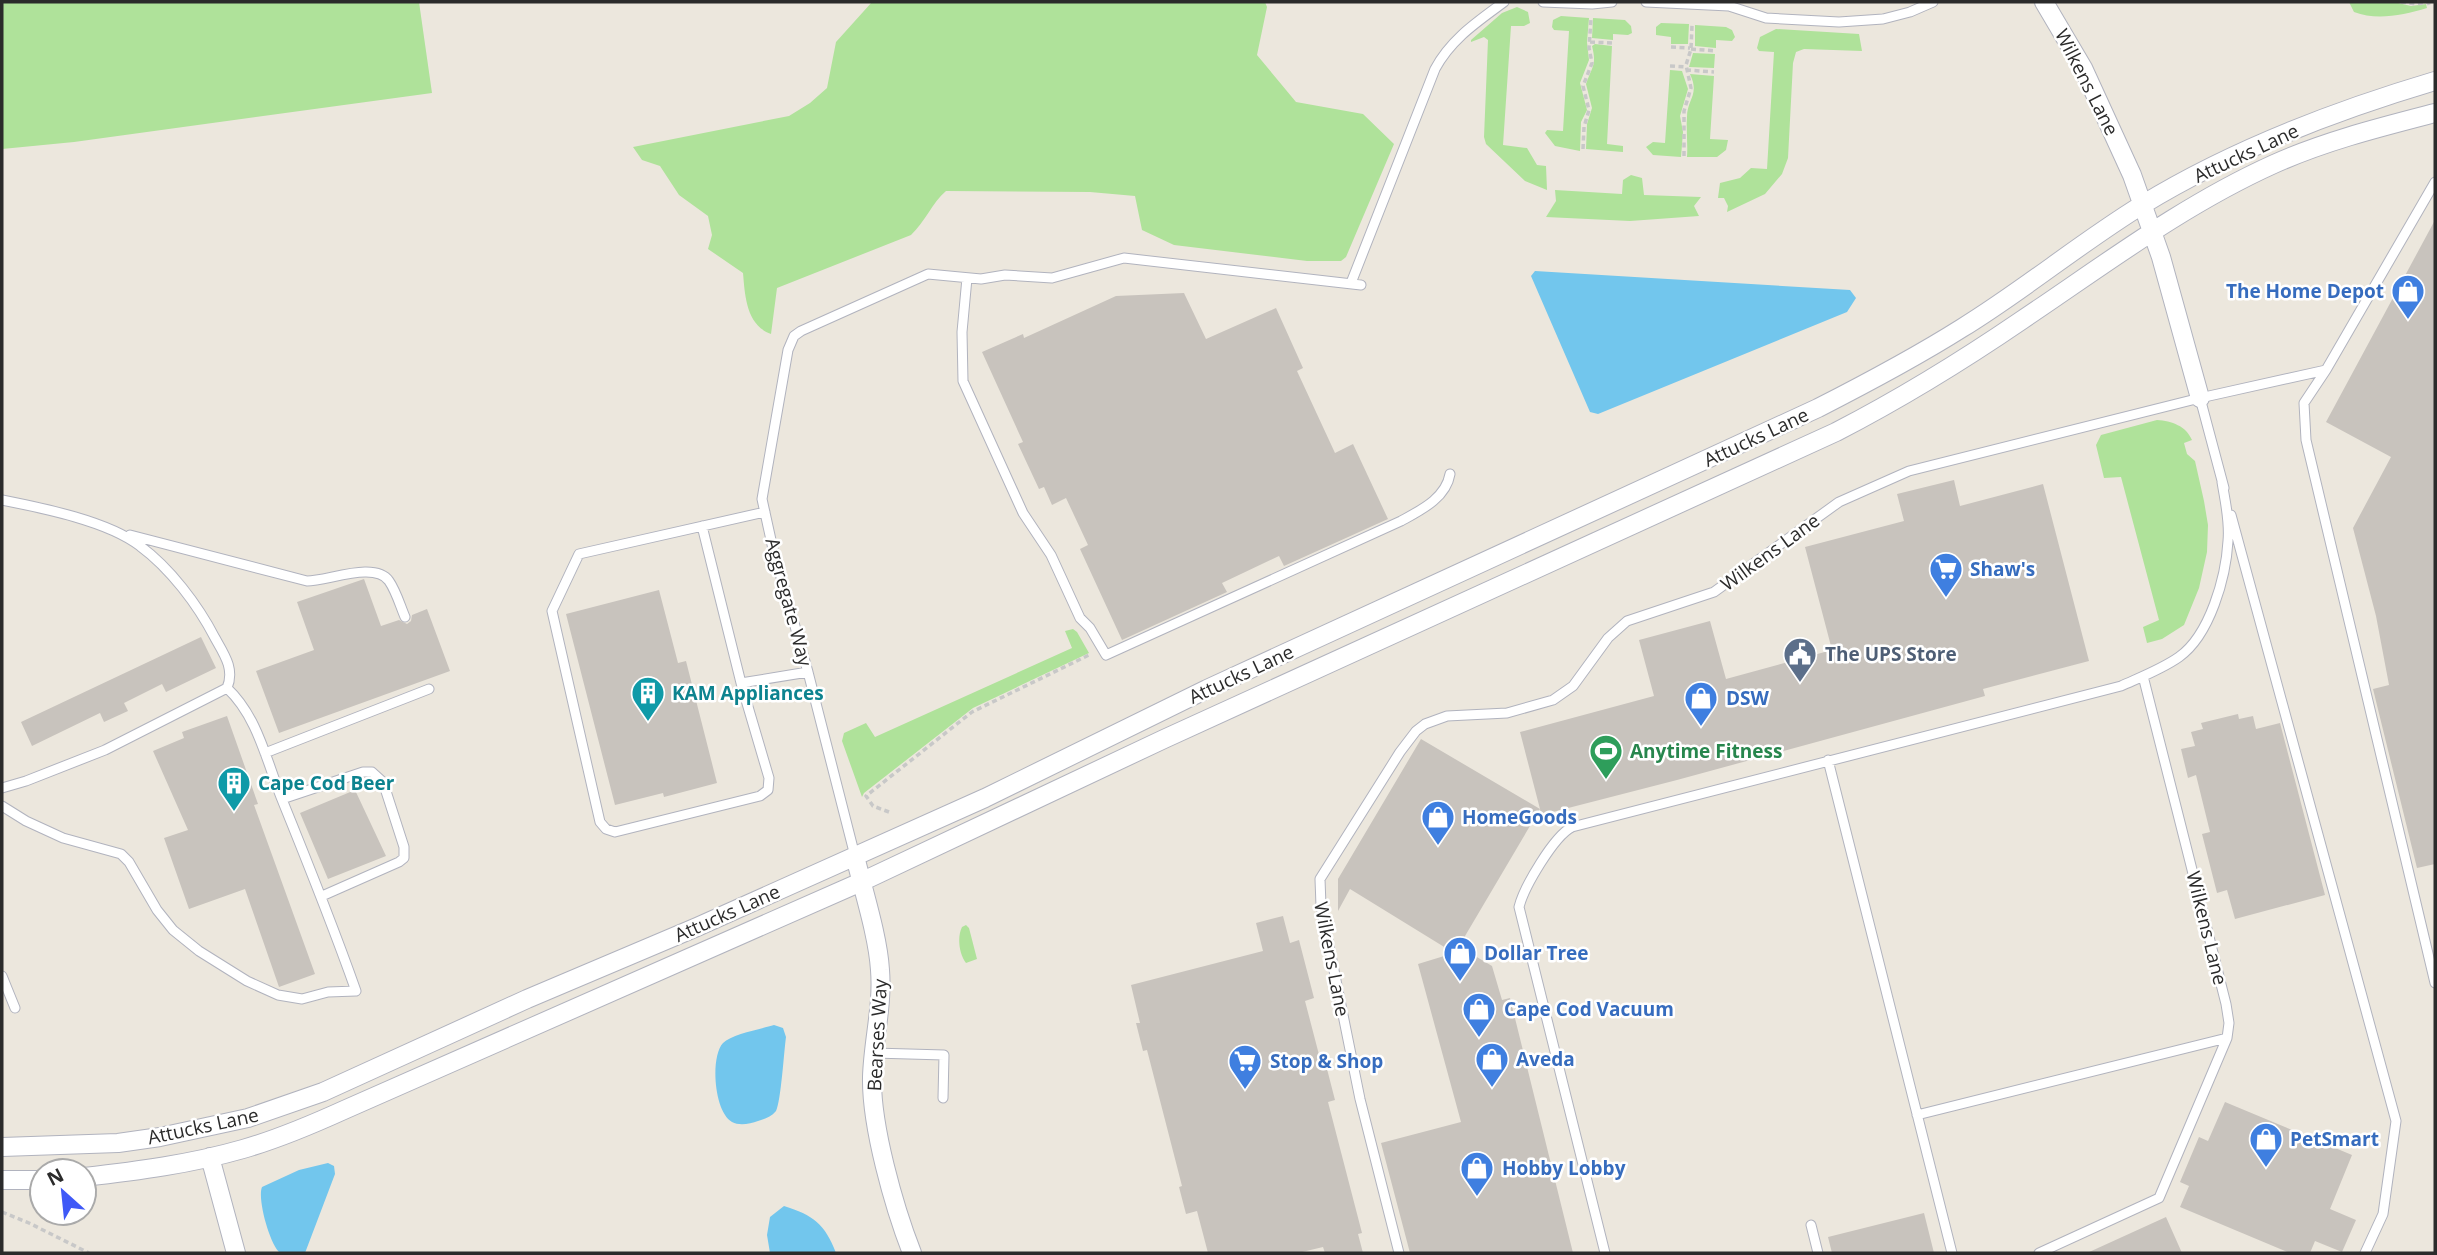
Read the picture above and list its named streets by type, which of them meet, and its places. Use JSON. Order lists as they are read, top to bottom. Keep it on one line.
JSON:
{"streets":{"street":["Wilkens Lane","Attucks Lane","Bearses Way"],"lane":["Aggregate Way"]},"crossings":[["Wilkens Lane","Attucks Lane"],["Attucks Lane","Aggregate Way"],["Attucks Lane","Bearses Way"],["Aggregate Way","Bearses Way"]],"places":{"shop":["The Home Depot","DSW","HomeGoods","Dollar Tree","Cape Cod Vacuum","Aveda","PetSmart","Hobby Lobby"],"supermarket":["Shaw's","Stop & Shop"],"public building":["The UPS Store"],"building":["KAM Appliances","Cape Cod Beer"],"sports":["Anytime Fitness"]},"north":"top left"}
